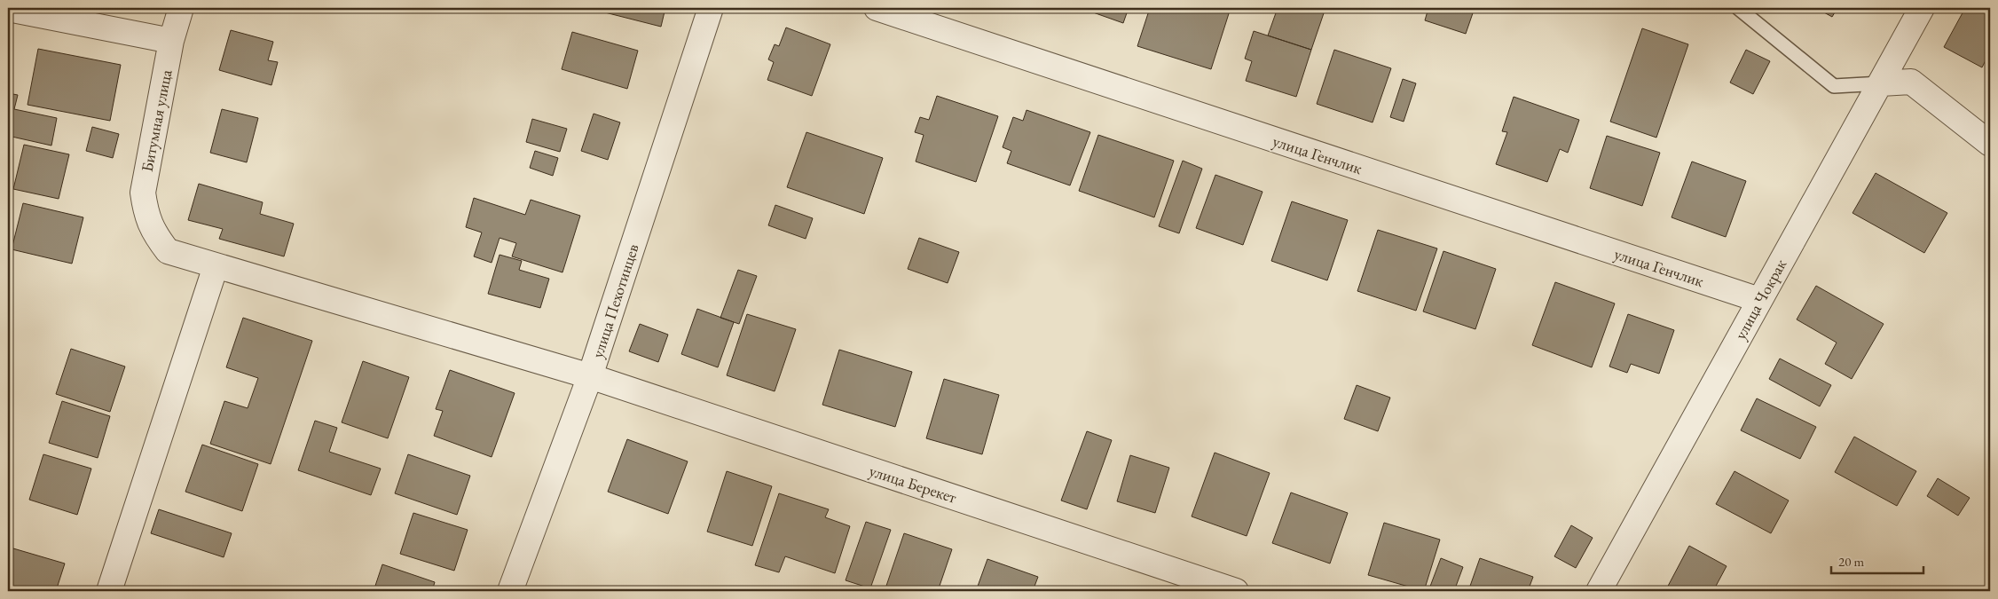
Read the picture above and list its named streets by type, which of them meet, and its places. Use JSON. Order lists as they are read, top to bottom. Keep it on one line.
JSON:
{"streets":{"street":["Битумная улица","улица Генчлик","улица Чокрак","улица Пехотинцев","улица Берекет"]},"crossings":[["Битумная улица","улица Берекет"],["улица Генчлик","улица Чокрак"],["улица Пехотинцев","улица Берекет"]],"scale_bar":"20 m"}
